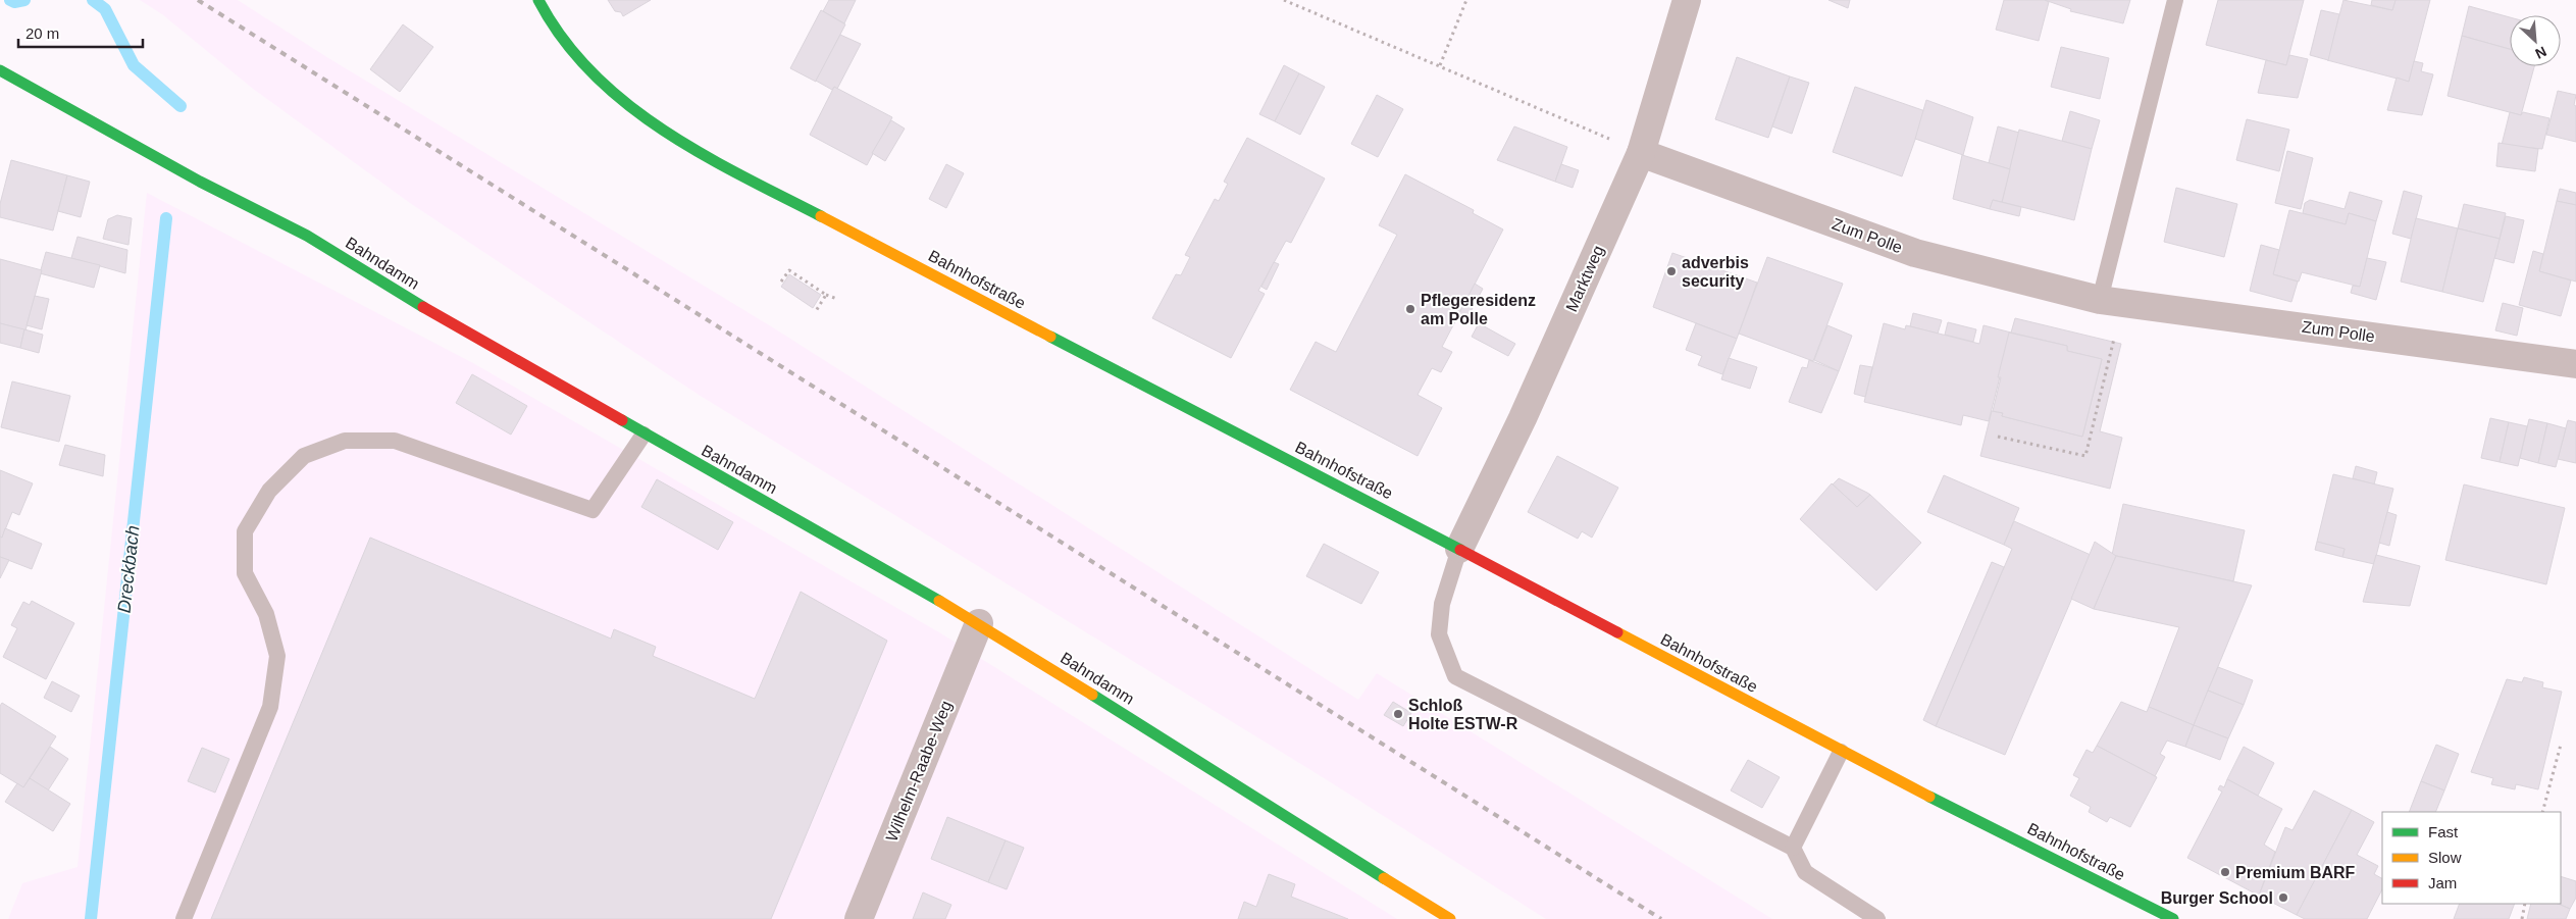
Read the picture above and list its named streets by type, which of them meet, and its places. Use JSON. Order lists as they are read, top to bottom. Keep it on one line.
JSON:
{"streets":{"street":["Zum Polle","Bahndamm","Marktweg","Bahnhofstraße","Wilhelm-Raabe-Weg"]},"crossings":[["Zum Polle","Marktweg"],["Bahndamm","Wilhelm-Raabe-Weg"],["Marktweg","Bahnhofstraße"]],"water":["Dreckbach"],"places":["adverbis security","Pflegeresidenz am Polle","Schloß Holte ESTW-R","Premium BARF","Burger School"],"legend":["Fast","Slow","Jam"],"scale_bar":"20 m","north":"bottom right"}
